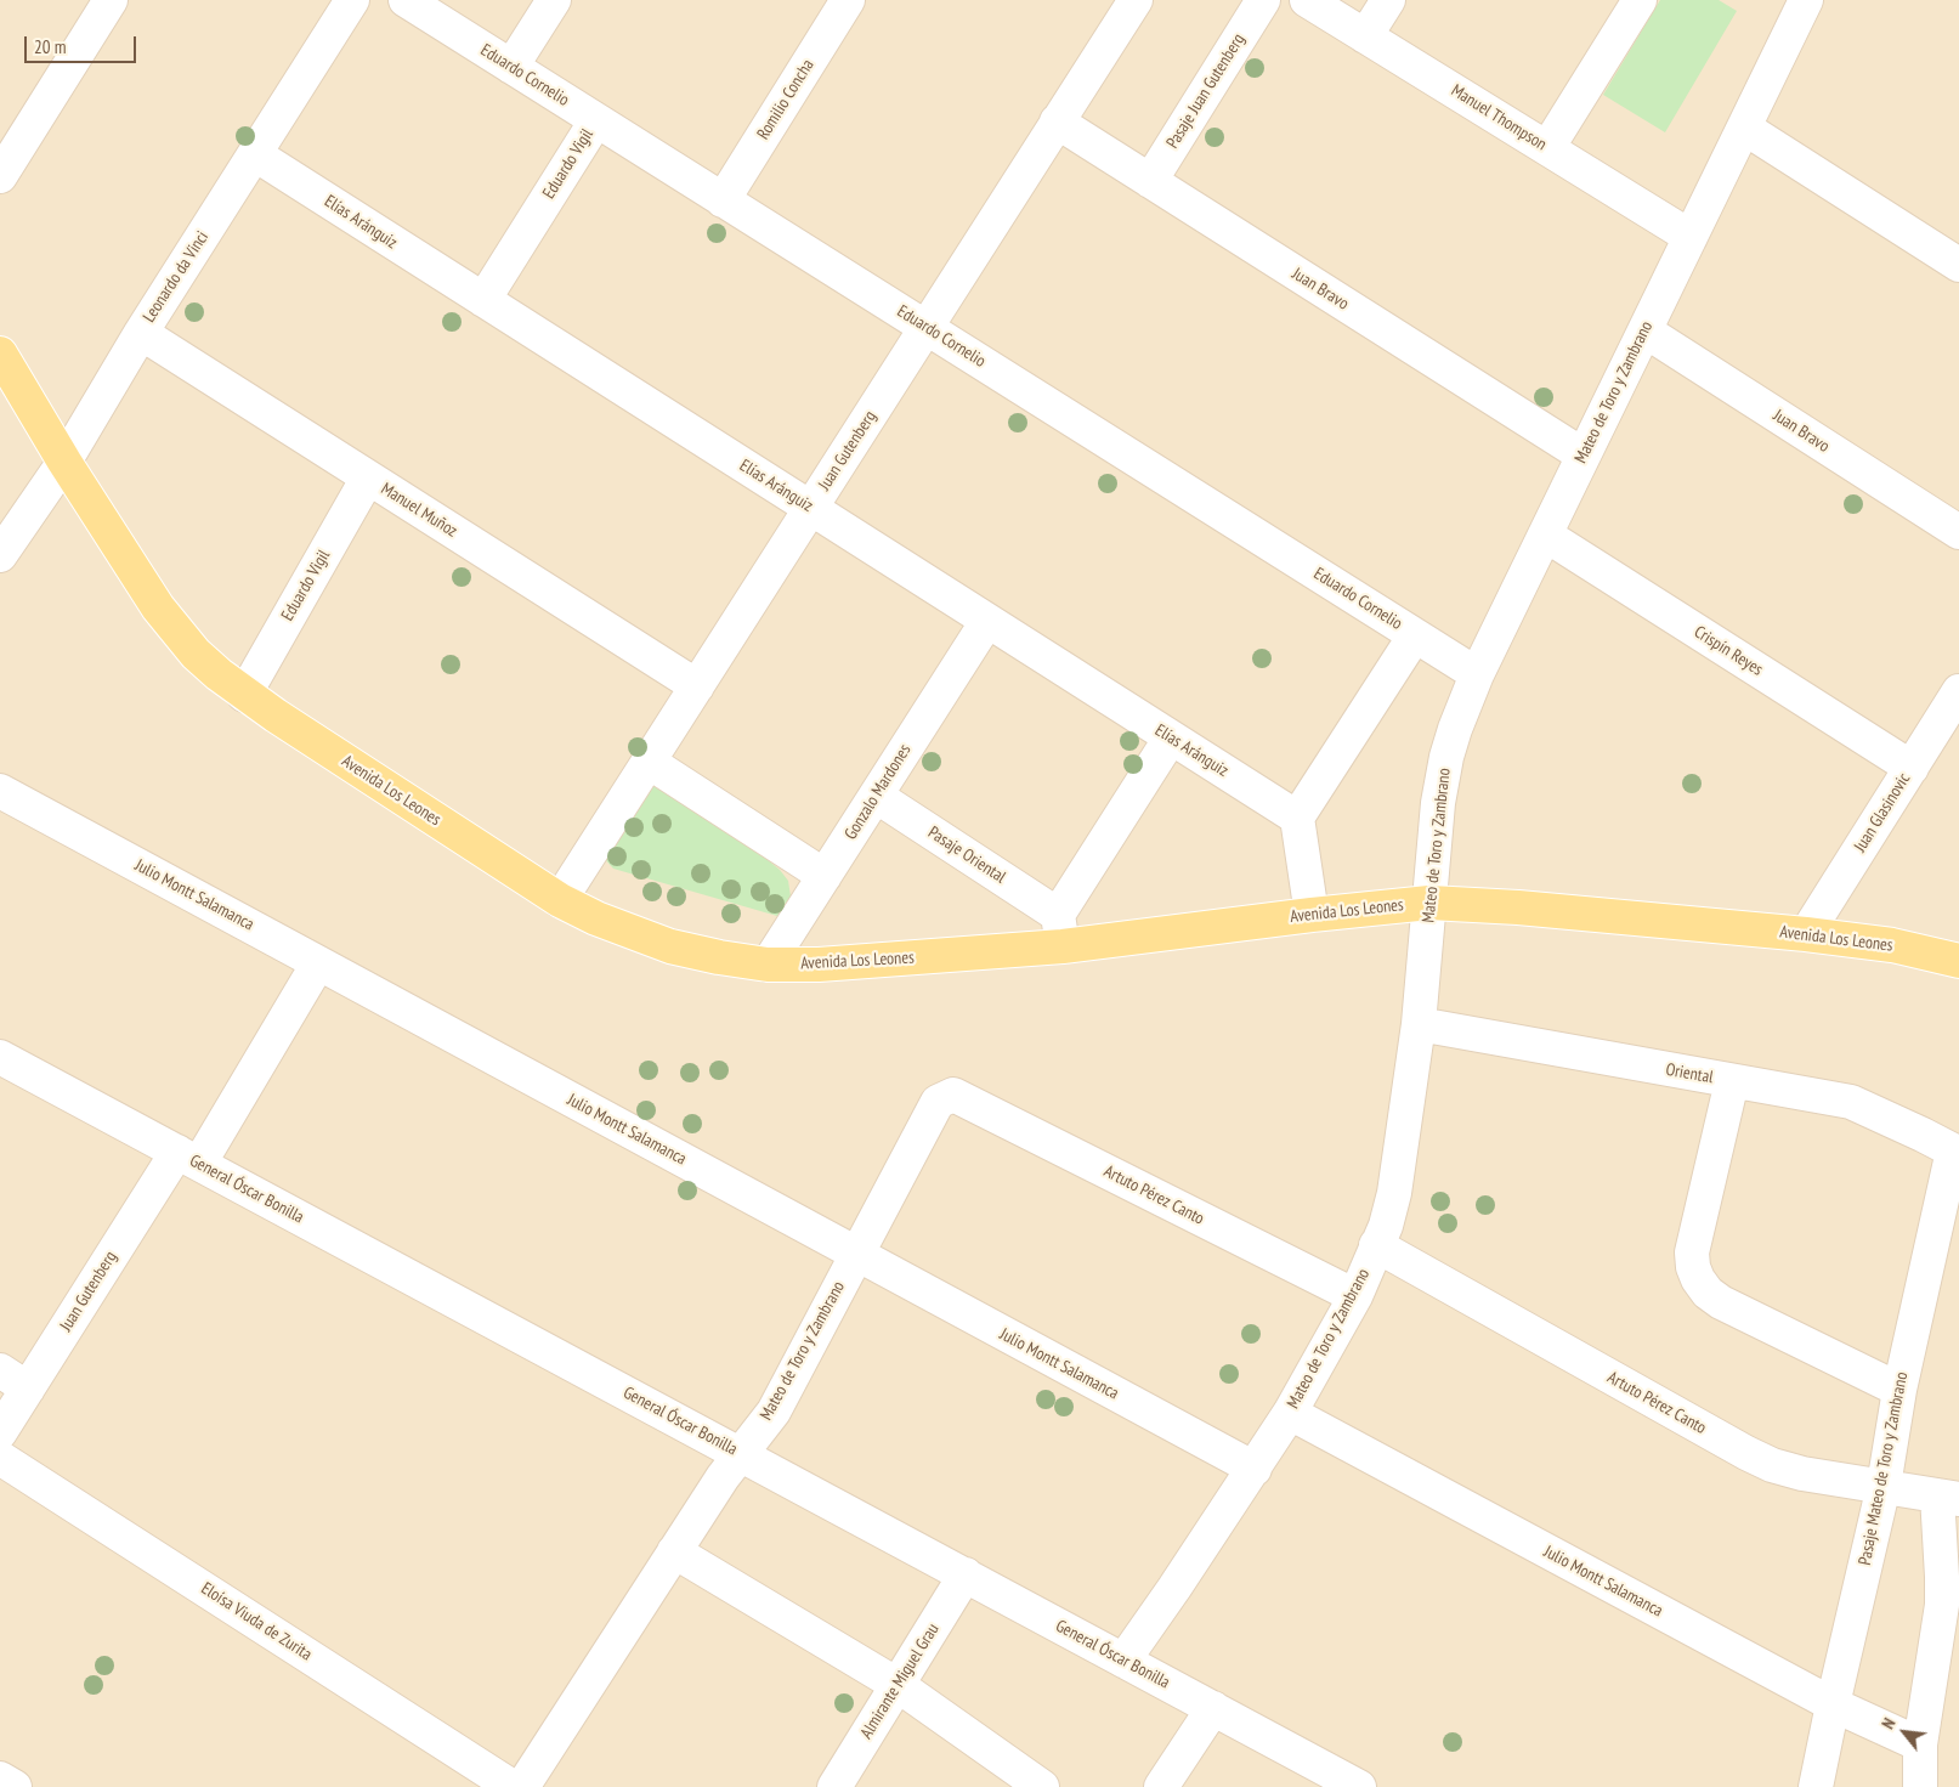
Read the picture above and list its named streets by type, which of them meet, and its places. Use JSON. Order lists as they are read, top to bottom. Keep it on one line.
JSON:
{"streets":{"main road":["Avenida Los Leones"],"street":["Eduardo Cornelio","Pasaje Juan Gutenberg","Romilio Concha","Manuel Thompson","Eduardo Vigil","Elías Aránguiz","Leonardo da Vinci","Juan Bravo","Mateo de Toro y Zambrano","Juan Gutenberg","Manuel Muñoz","Crispín Reyes","Gonzalo Mardones","Juan Glasinovic","Pasaje Oriental","Julio Montt Salamanca","Oriental","General Óscar Bonilla","Artuto Pérez Canto","Pasaje Mateo de Toro y Zambrano","Eloísa Viuda de Zurita","Almirante Miguel Grau"]},"crossings":[["Eduardo Cornelio","Romilio Concha"],["Eduardo Cornelio","Eduardo Vigil"],["Eduardo Cornelio","Mateo de Toro y Zambrano"],["Eduardo Cornelio","Juan Gutenberg"],["Pasaje Juan Gutenberg","Juan Bravo"],["Manuel Thompson","Mateo de Toro y Zambrano"],["Eduardo Vigil","Elías Aránguiz"],["Eduardo Vigil","Manuel Muñoz"],["Eduardo Vigil","Avenida Los Leones"],["Elías Aránguiz","Leonardo da Vinci"],["Elías Aránguiz","Juan Gutenberg"],["Elías Aránguiz","Gonzalo Mardones"],["Leonardo da Vinci","Manuel Muñoz"],["Leonardo da Vinci","Avenida Los Leones"],["Juan Bravo","Mateo de Toro y Zambrano"],["Juan Bravo","Juan Gutenberg"],["Mateo de Toro y Zambrano","Crispín Reyes"],["Mateo de Toro y Zambrano","Avenida Los Leones"],["Mateo de Toro y Zambrano","Julio Montt Salamanca"],["Mateo de Toro y Zambrano","Oriental"],["Mateo de Toro y Zambrano","General Óscar Bonilla"],["Mateo de Toro y Zambrano","Artuto Pérez Canto"],["Juan Gutenberg","Manuel Muñoz"],["Juan Gutenberg","Avenida Los Leones"],["Juan Gutenberg","Julio Montt Salamanca"],["Juan Gutenberg","General Óscar Bonilla"],["Crispín Reyes","Juan Glasinovic"],["Avenida Los Leones","Gonzalo Mardones"],["Avenida Los Leones","Juan Glasinovic"],["Gonzalo Mardones","Pasaje Oriental"],["Julio Montt Salamanca","Pasaje Mateo de Toro y Zambrano"],["Oriental","Pasaje Mateo de Toro y Zambrano"],["General Óscar Bonilla","Almirante Miguel Grau"],["Artuto Pérez Canto","Pasaje Mateo de Toro y Zambrano"]],"scale_bar":"20 m","north":"top left"}
